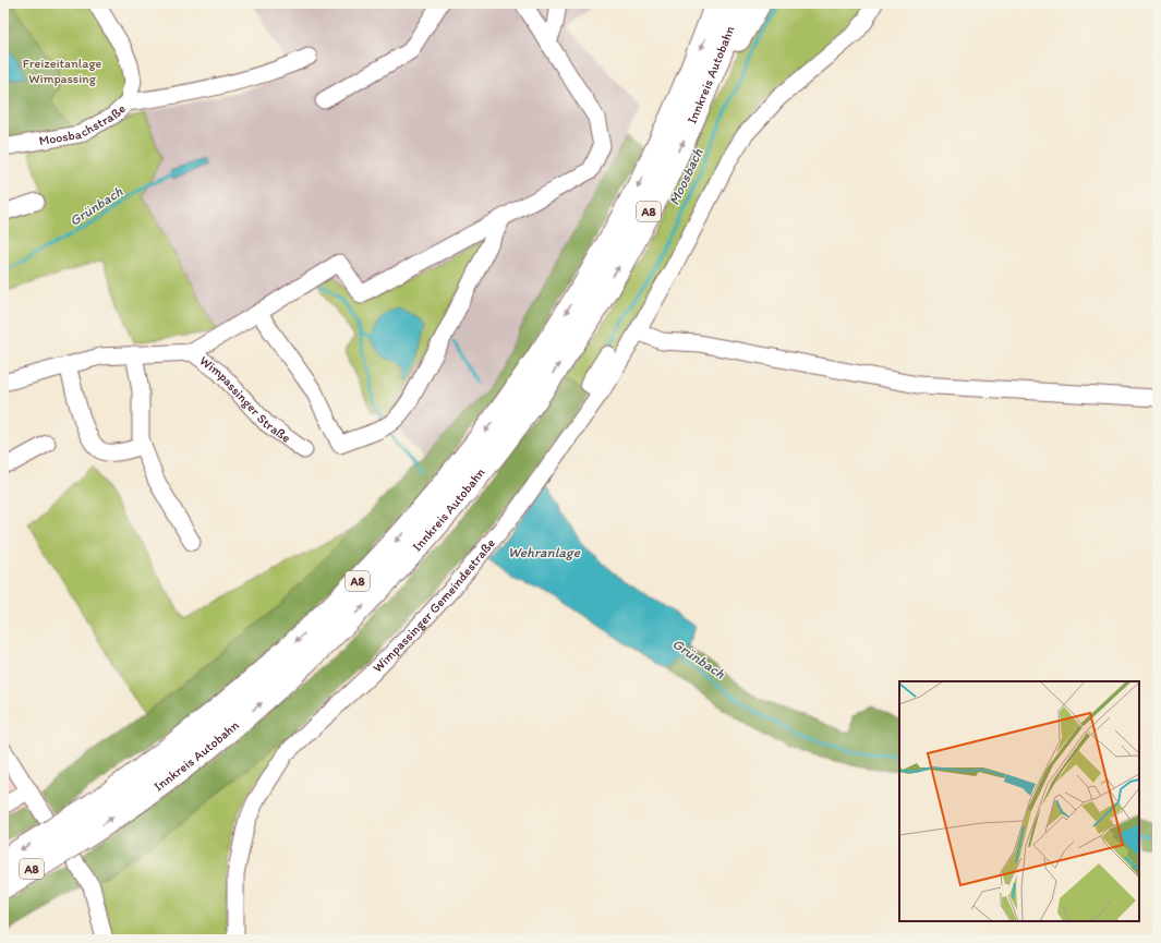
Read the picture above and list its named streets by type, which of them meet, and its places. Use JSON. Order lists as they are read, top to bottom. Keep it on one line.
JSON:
{"streets":{"highway":["Innkreis Autobahn","A8"],"street":["Moosbachstraße","Wimpassinger Straße","Wimpassinger Gemeindestraße"]},"water":["Moosbach","Grünbach","Wehranlage"],"parks":["Freizeitanlage Wimpassing"]}
